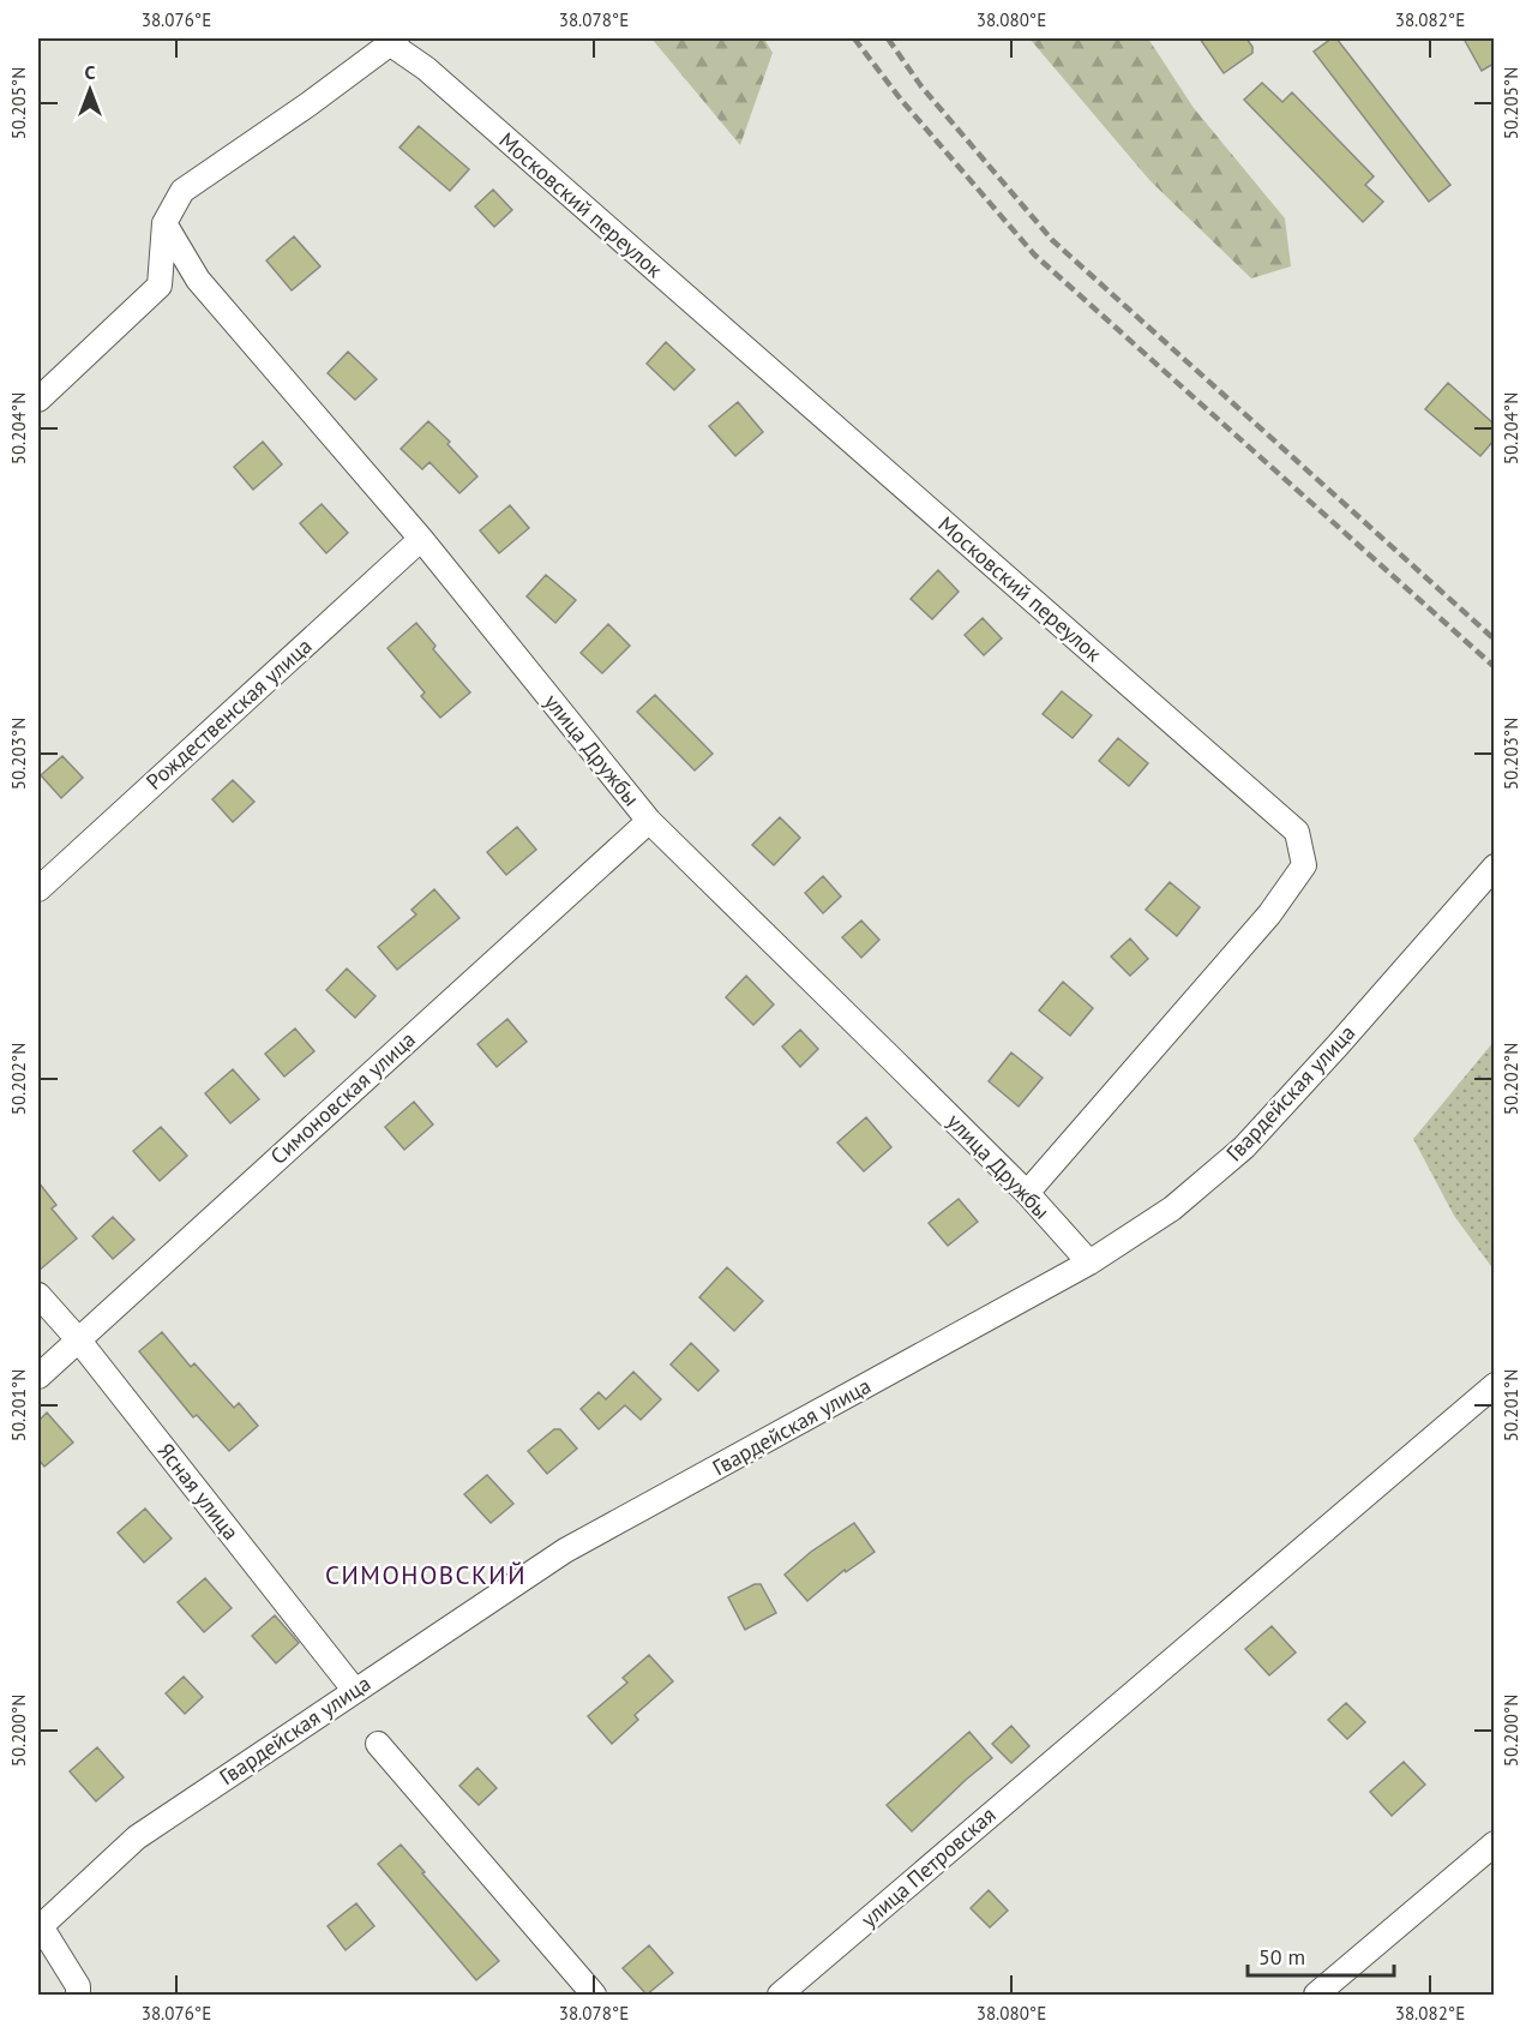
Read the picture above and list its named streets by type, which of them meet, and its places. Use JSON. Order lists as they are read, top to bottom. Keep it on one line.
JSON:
{"streets":{"street":["Московский переулок","Рождественская улица","улица Дружбы","Гвардейская улица","Симоновская улица","Ясная улица","улица Петровская"]},"crossings":[["Московский переулок","улица Дружбы"],["Рождественская улица","улица Дружбы"],["улица Дружбы","Гвардейская улица"],["улица Дружбы","Симоновская улица"],["Гвардейская улица","Ясная улица"],["Симоновская улица","Ясная улица"]],"districts":["СИМОНОВСКИЙ"],"scale_bar":"50 m","north":"top","coordinates":["38.076°E","38.078°E","38.080°E","38.082°E","50.205°N","50.204°N","50.203°N","50.202°N","50.201°N","50.200°N"]}
